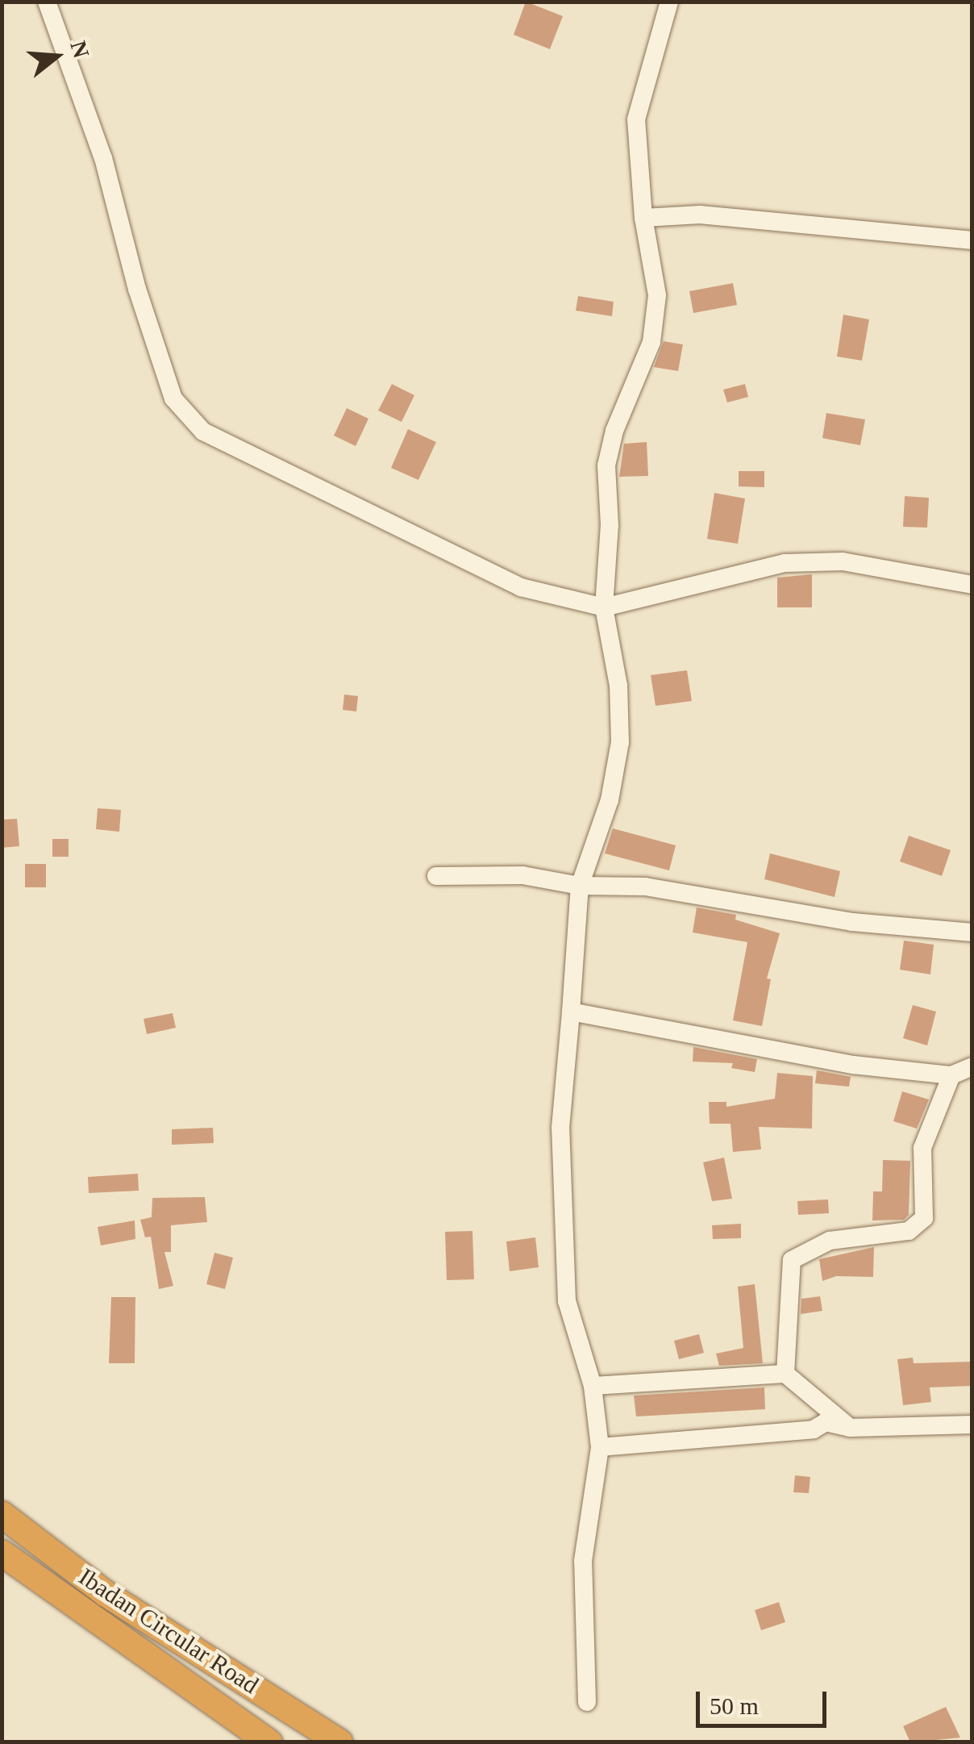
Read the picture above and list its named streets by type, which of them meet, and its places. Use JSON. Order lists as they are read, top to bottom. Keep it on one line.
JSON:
{"streets":{"highway":["Ibadan Circular Road"]},"scale_bar":"50 m","north":"right"}
